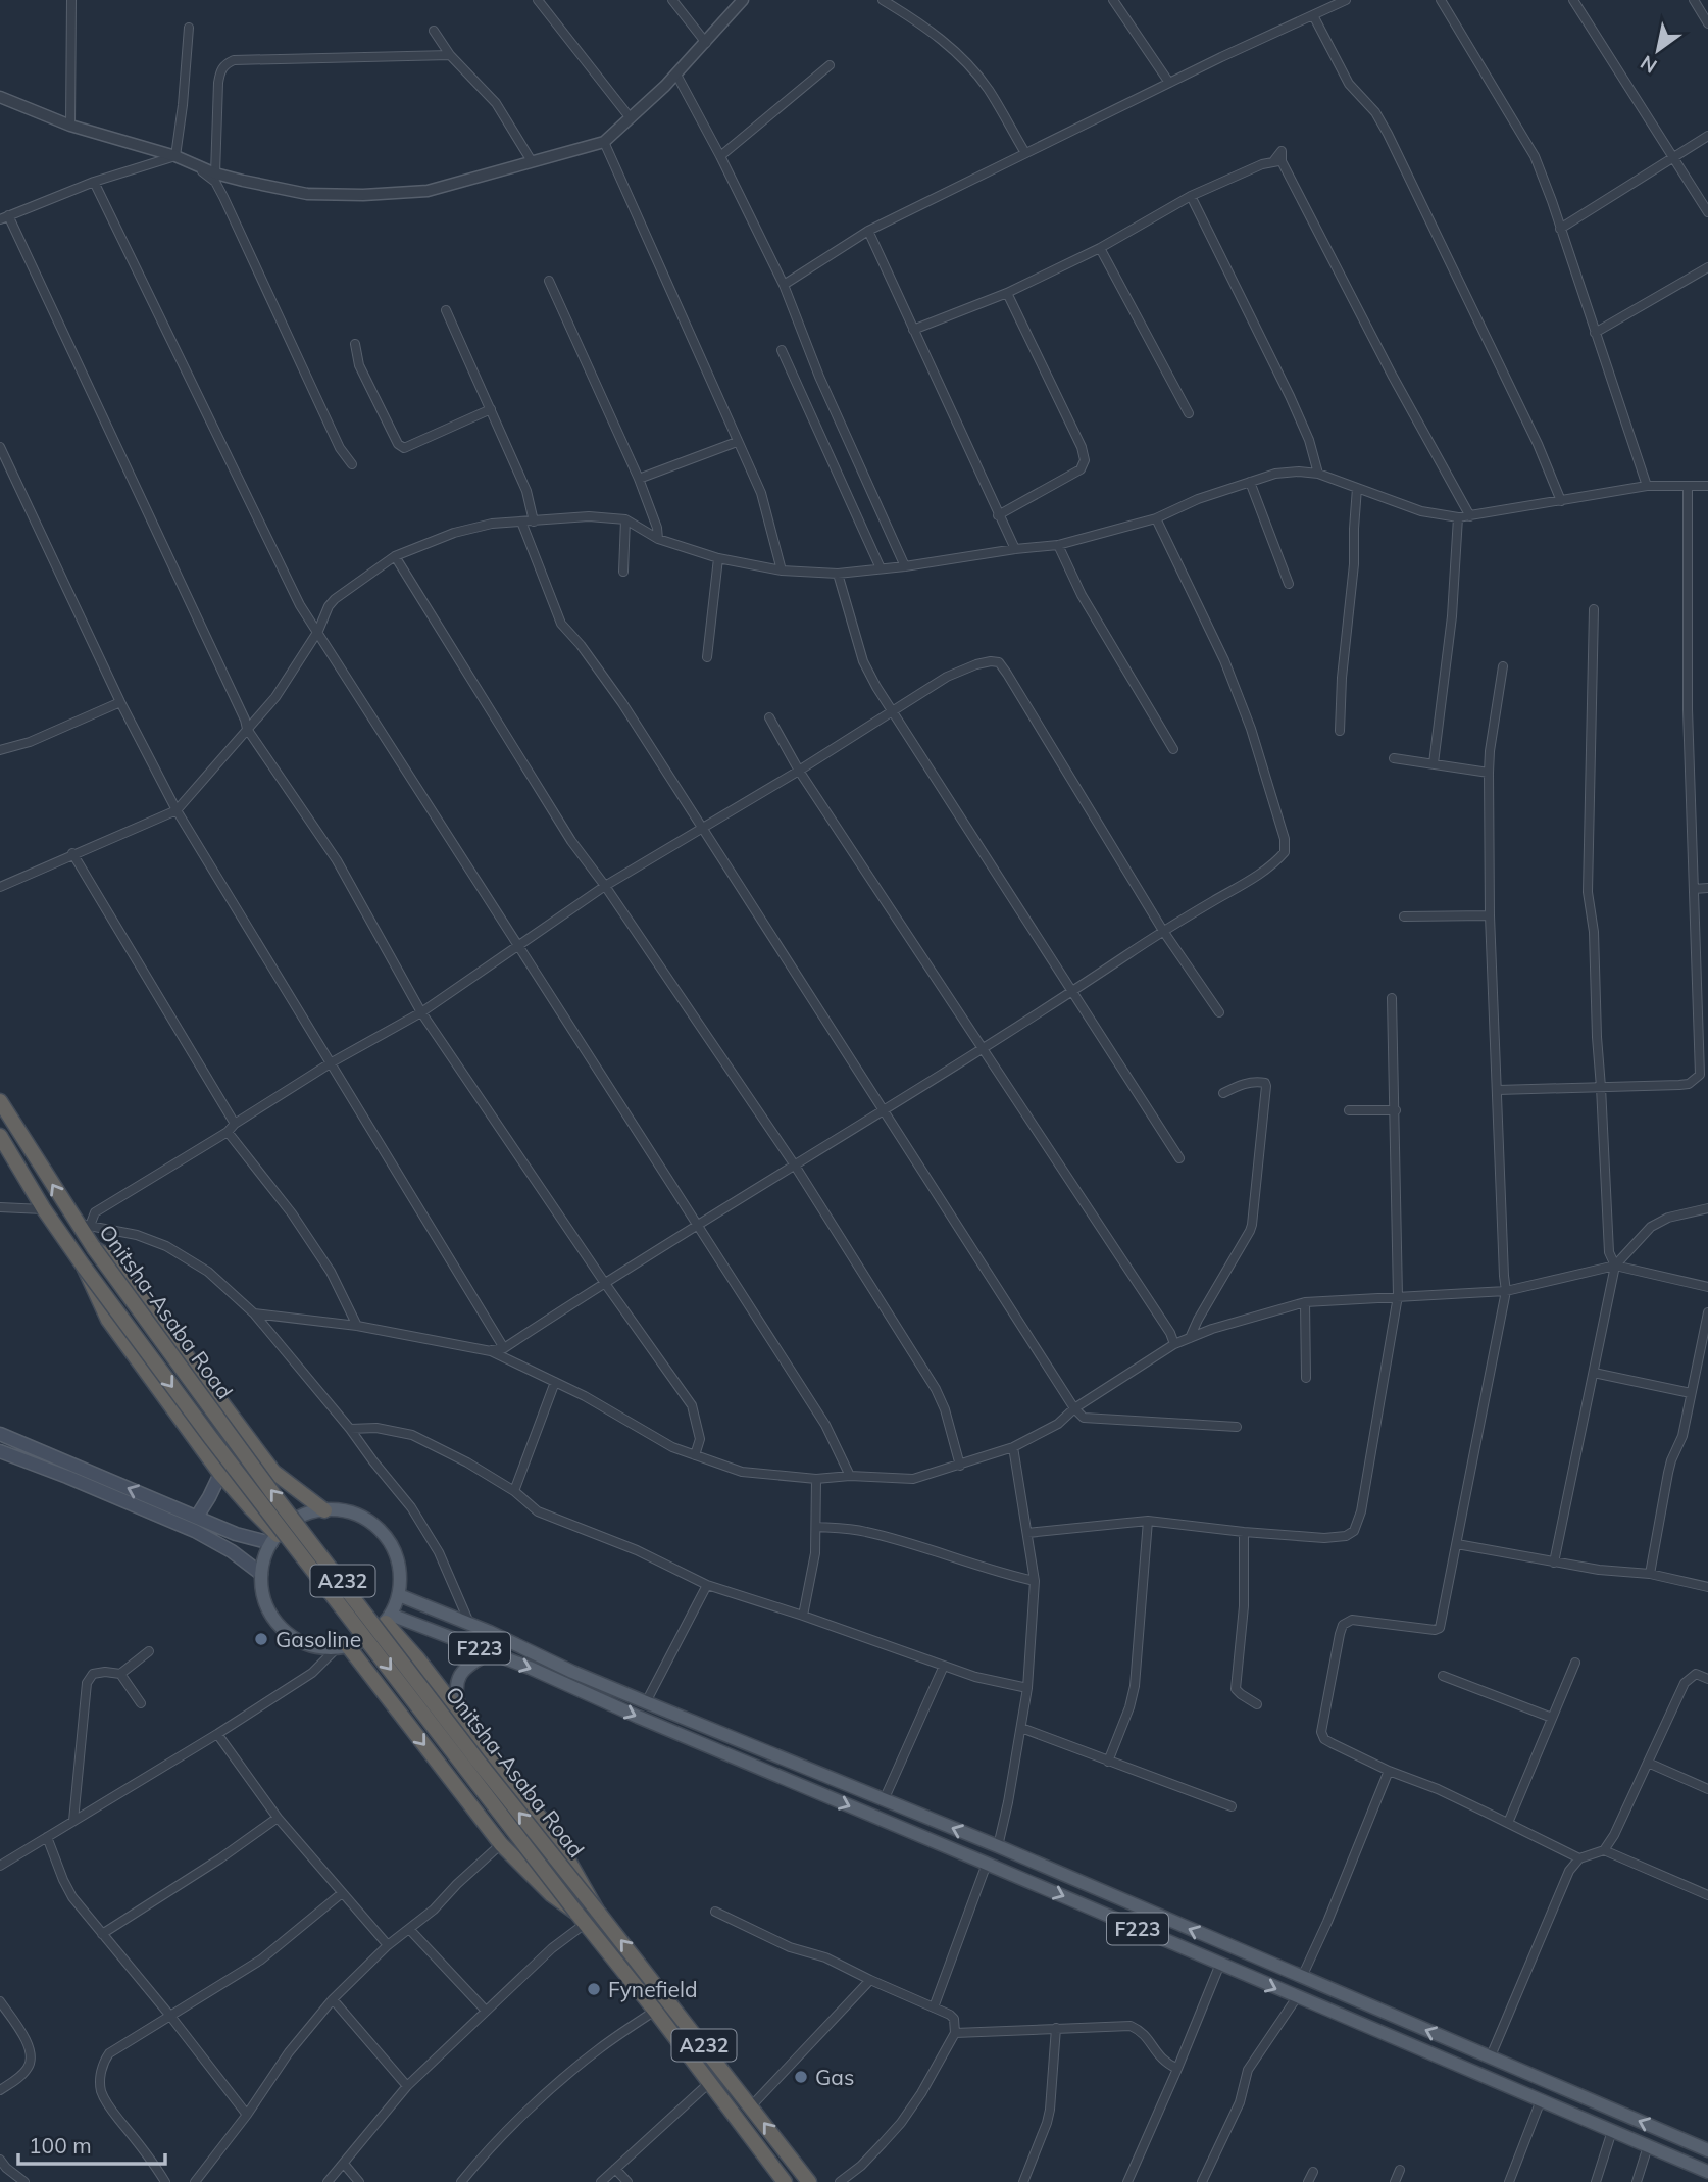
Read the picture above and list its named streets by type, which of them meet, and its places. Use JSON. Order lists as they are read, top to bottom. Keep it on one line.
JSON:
{"streets":{"highway":["Onitsha-Asaba Road","A232"],"main road":["F223"]},"places":["Gasoline","Fynefield","Gas"],"scale_bar":"100 m","north":"bottom left"}
